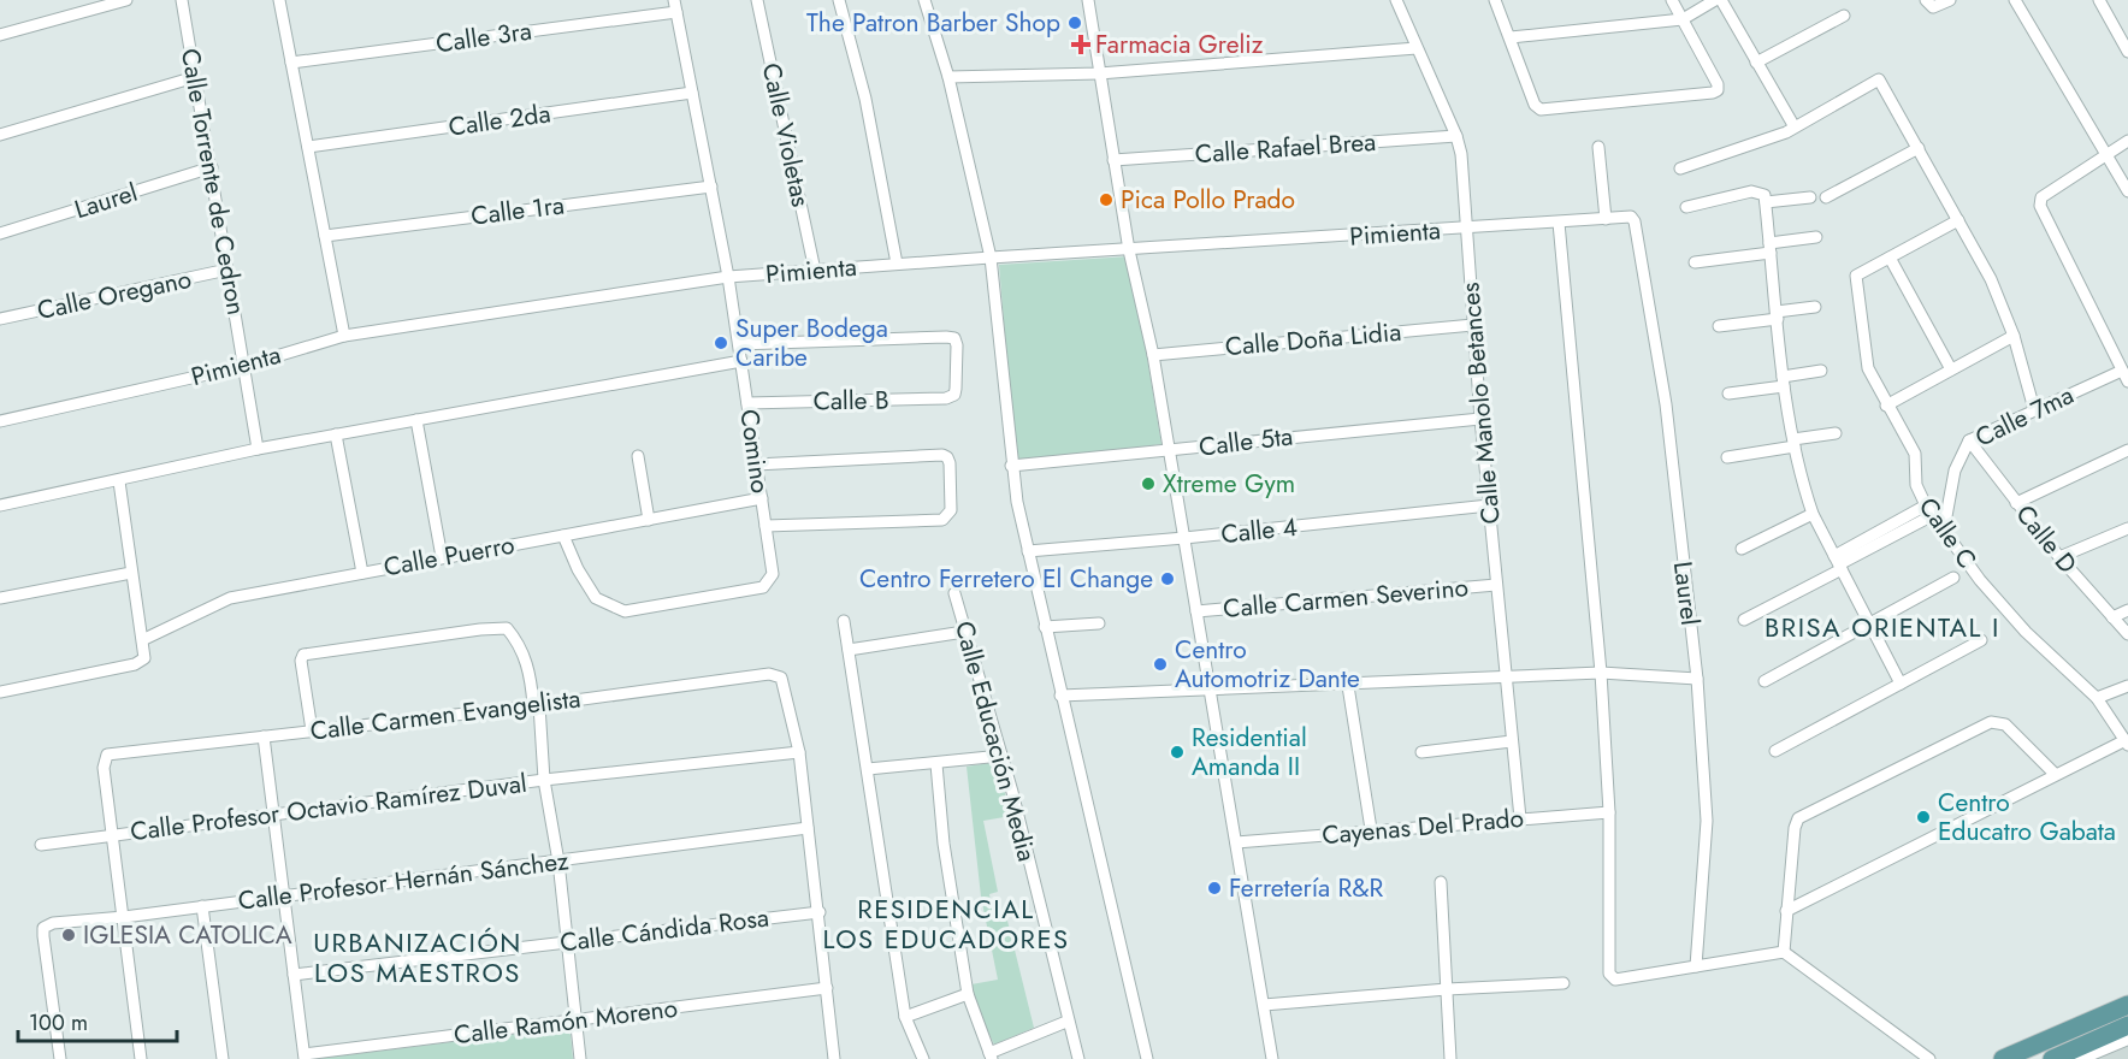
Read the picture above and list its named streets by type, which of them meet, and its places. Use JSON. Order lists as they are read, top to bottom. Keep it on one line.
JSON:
{"streets":{"street":["Calle 3ra","Calle 2da","Calle Violetas","Calle Rafael Brea","Calle Torrente de Cedron","Laurel","Calle 1ra","Pimienta","Calle Oregano","Calle Doña Lidia","Calle B","Calle Manolo Betances","Calle 7ma","Calle 5ta","Comino","Calle 4","Calle C","Calle D","Calle Puerro","Calle Carmen Severino","Calle Carmen Evangelista","Calle Educación Media","Calle Profesor Octavio Ramírez Duval","Cayenas Del Prado","Calle Profesor Hernán Sánchez","Calle Cándida Rosa","Calle Ramón Moreno"]},"crossings":[["Calle 3ra","Comino"],["Calle 2da","Comino"],["Calle Violetas","Pimienta"],["Calle Rafael Brea","Calle Manolo Betances"],["Calle Torrente de Cedron","Laurel"],["Calle Torrente de Cedron","Pimienta"],["Calle Torrente de Cedron","Calle Oregano"],["Laurel","Pimienta"],["Calle 1ra","Comino"],["Pimienta","Calle Manolo Betances"],["Pimienta","Comino"],["Calle Doña Lidia","Calle Manolo Betances"],["Calle B","Comino"],["Calle Manolo Betances","Calle 5ta"],["Calle Manolo Betances","Calle 4"],["Calle Manolo Betances","Calle Carmen Severino"],["Calle Manolo Betances","Cayenas Del Prado"],["Calle 7ma","Calle C"],["Calle 7ma","Calle D"],["Comino","Calle Puerro"],["Calle Carmen Evangelista","Calle Profesor Octavio Ramírez Duval"],["Calle Profesor Octavio Ramírez Duval","Calle Profesor Hernán Sánchez"],["Calle Profesor Octavio Ramírez Duval","Calle Cándida Rosa"],["Calle Profesor Octavio Ramírez Duval","Calle Ramón Moreno"]],"districts":["BRISA ORIENTAL I","RESIDENCIAL LOS EDUCADORES","URBANIZACIÓN LOS MAESTROS"],"places":{"other":["The Patron Barber Shop","Pica Pollo Prado","Super Bodega Caribe","Xtreme Gym","Centro Ferretero El Change","Centro Automotriz Dante","Residential Amanda II","Centro Educatro Gabata","Ferretería R&R","IGLESIA CATOLICA"],"health":["Farmacia Greliz"]},"scale_bar":"100 m"}
